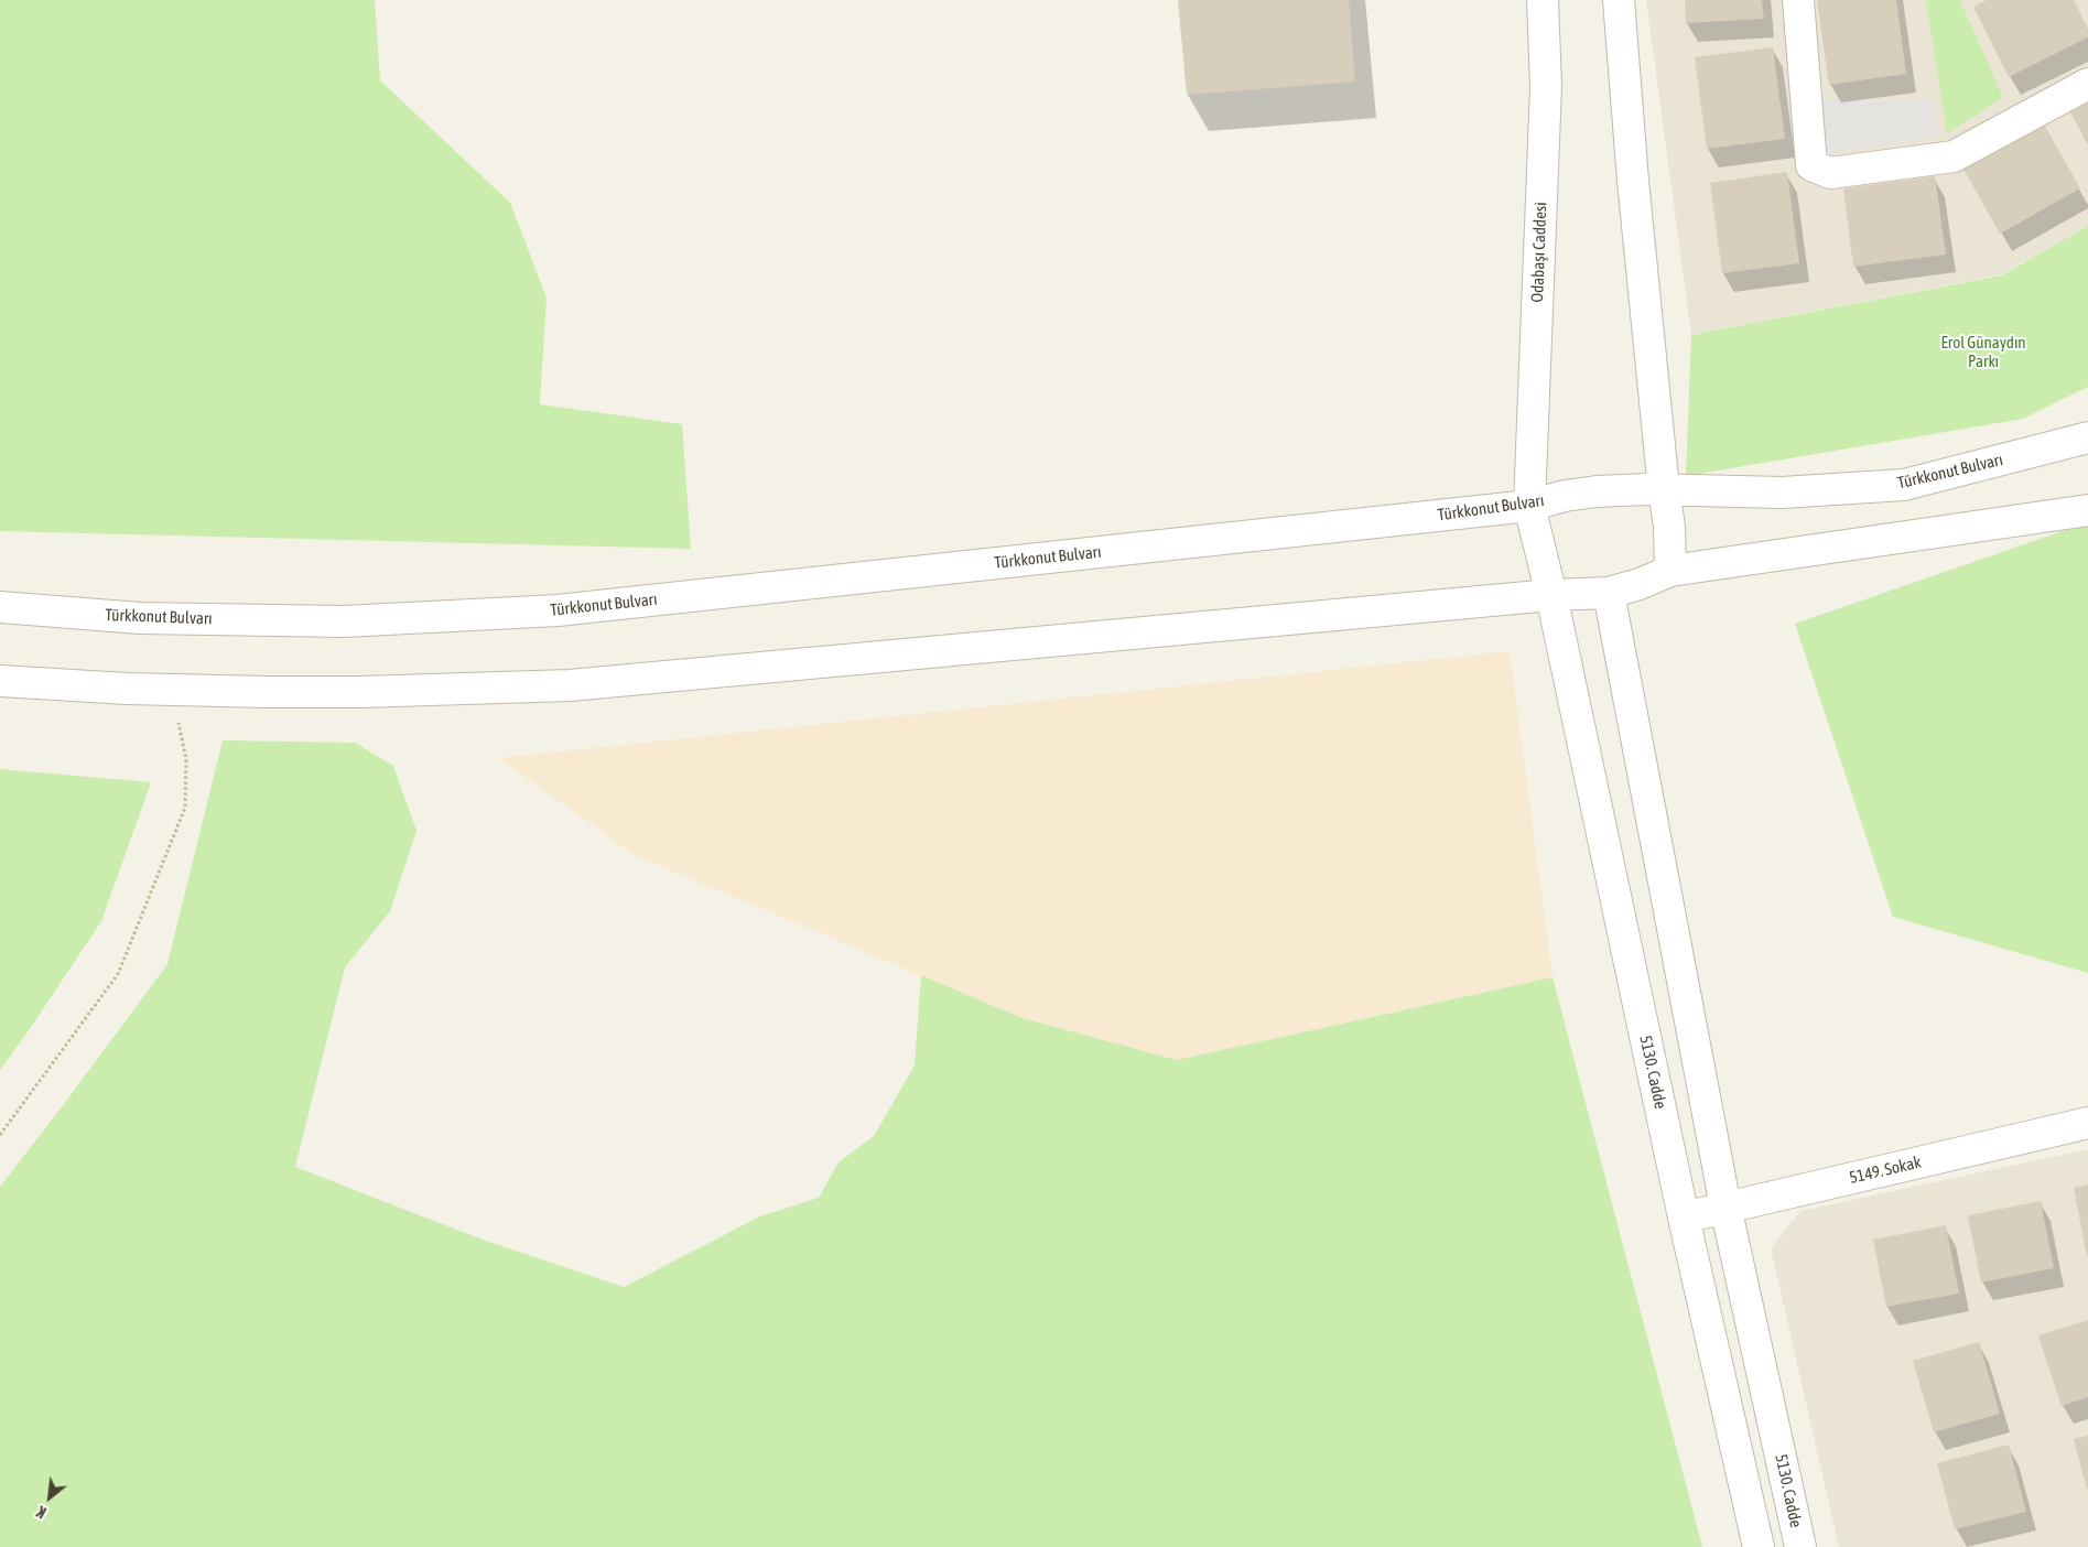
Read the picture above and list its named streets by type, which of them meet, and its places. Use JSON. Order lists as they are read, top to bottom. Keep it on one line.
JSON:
{"streets":{"street":["Odabaşı Caddesi","Türkkonut Bulvarı","5130. Cadde","5149. Sokak"]},"crossings":[["Odabaşı Caddesi","Türkkonut Bulvarı"],["Odabaşı Caddesi","5130. Cadde"],["5130. Cadde","5149. Sokak"]],"parks":["Erol Günaydın Parkı"],"north":"bottom left"}
